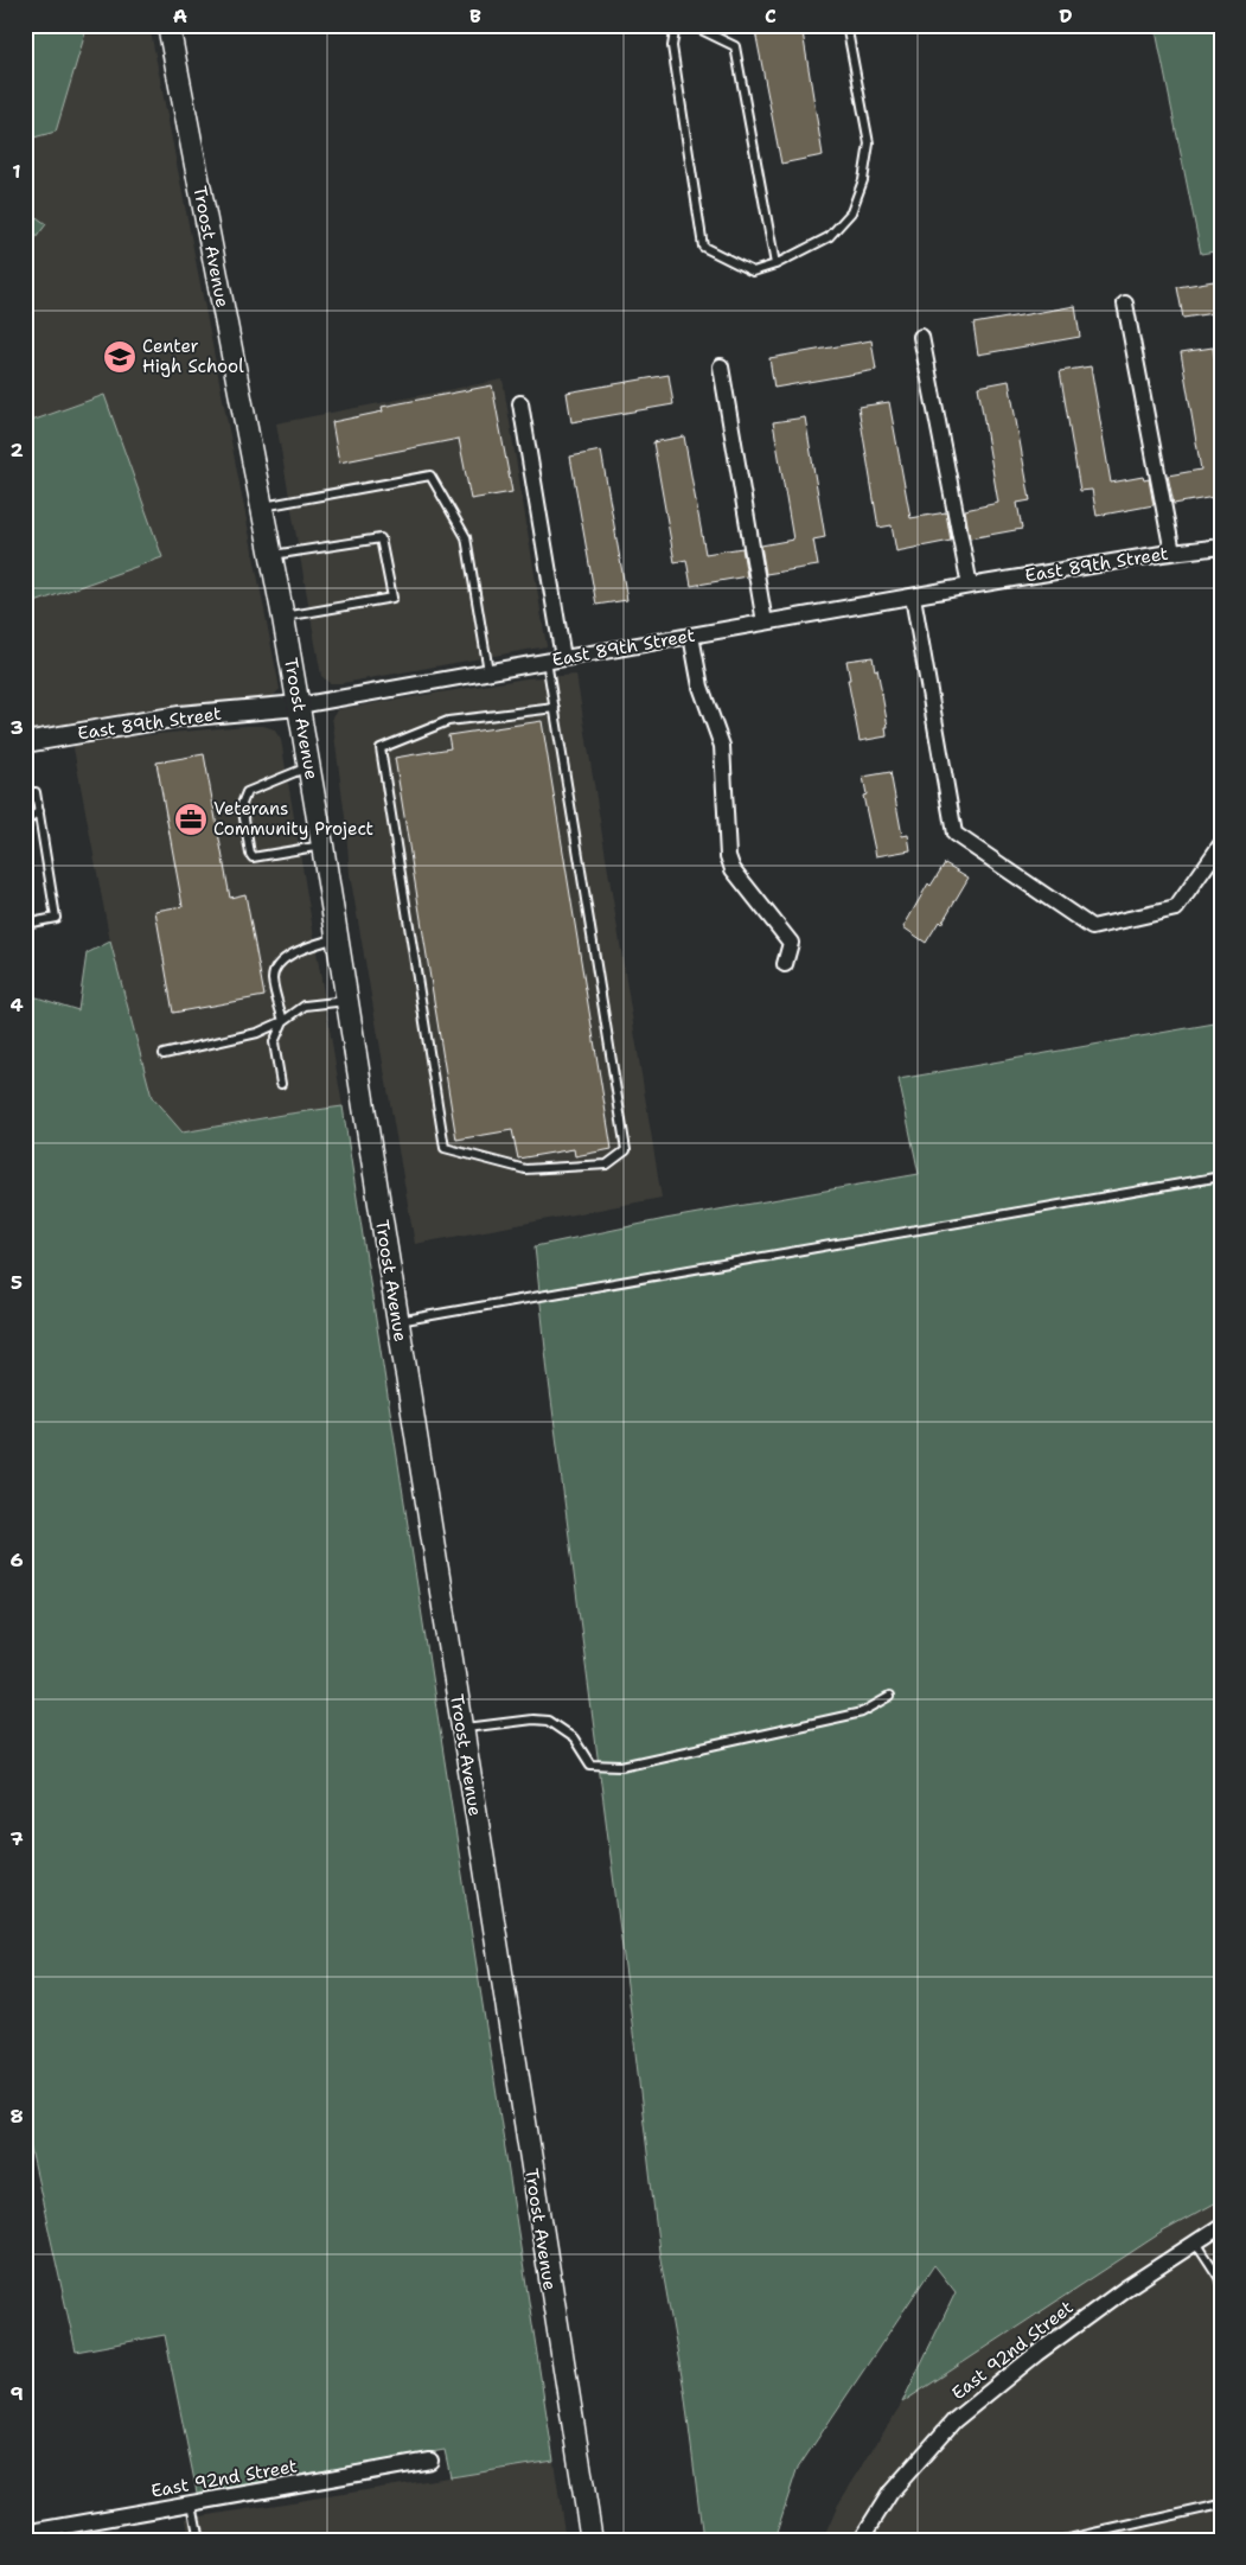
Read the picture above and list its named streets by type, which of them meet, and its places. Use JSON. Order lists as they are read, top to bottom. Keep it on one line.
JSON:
{"streets":{"main road":["Troost Avenue"],"street":["East 89th Street","East 92nd Street"]},"crossings":[["Troost Avenue","East 89th Street"]],"places":{"school or university":["Center High School"],"office":["Veterans Community Project"]},"grid":{"columns":["A","B","C","D"],"rows":["1","2","3","4","5","6","7","8","9"]}}
